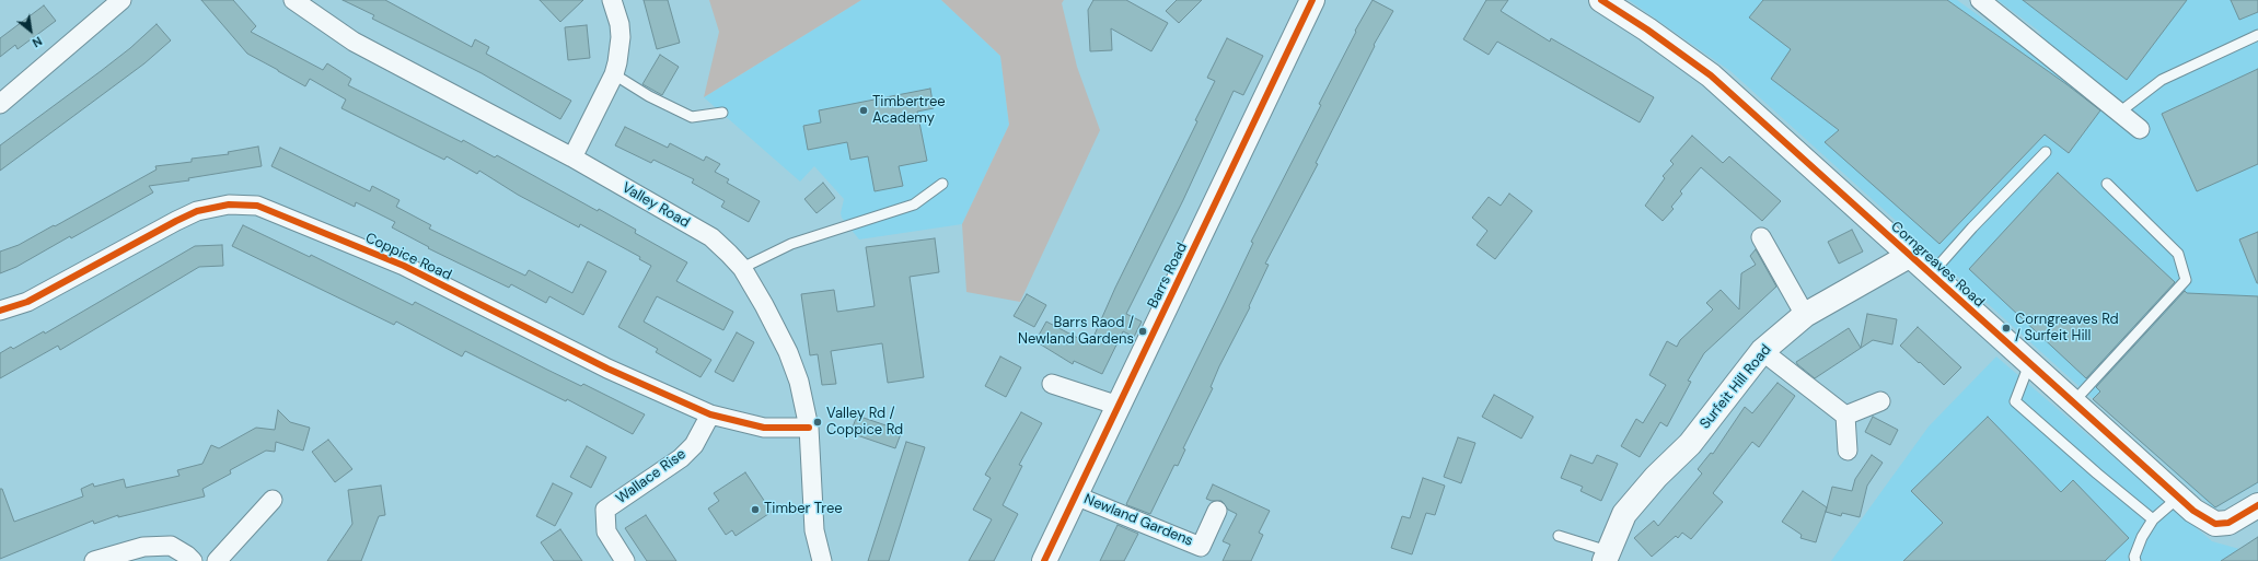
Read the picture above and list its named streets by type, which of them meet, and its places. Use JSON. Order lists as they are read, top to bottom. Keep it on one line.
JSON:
{"streets":{"street":["Valley Road","Coppice Road","Corngreaves Road","Barrs Road","Surfeit Hill Road","Wallace Rise","Newland Gardens"]},"crossings":[["Valley Road","Coppice Road"],["Coppice Road","Wallace Rise"],["Corngreaves Road","Surfeit Hill Road"],["Barrs Road","Newland Gardens"]],"places":["Timbertree Academy","Corngreaves Rd / Surfeit Hill","Barrs Raod / Newland Gardens","Valley Rd / Coppice Rd","Timber Tree"],"north":"bottom right"}
